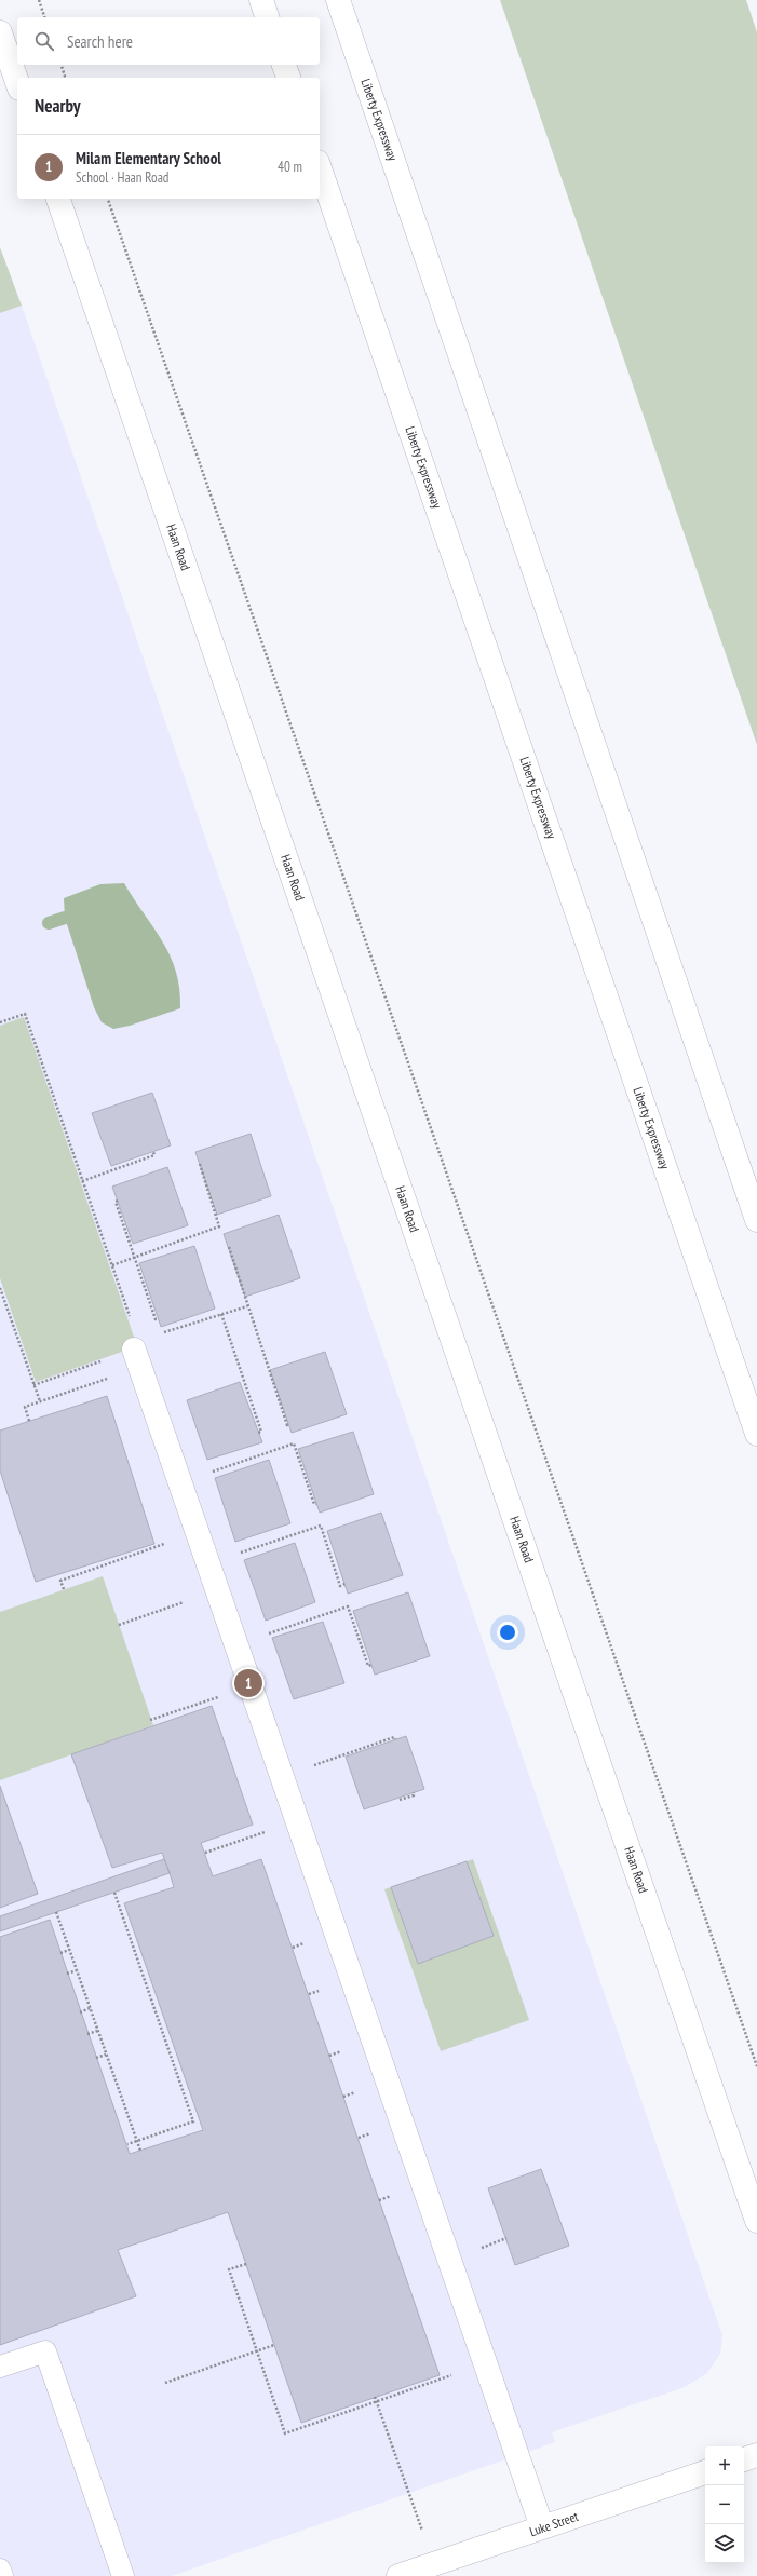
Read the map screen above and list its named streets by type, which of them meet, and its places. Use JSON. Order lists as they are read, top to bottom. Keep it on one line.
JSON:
{"streets":{"main road":["Liberty Expressway","Haan Road","Luke Street"]},"page":{"search":"Search here","heading":"Nearby","list":[{"mark":"1","name":"Milam Elementary School","note":"School · Haan Road","value":"40 m"}],"pins":"1","map_buttons":["+","−"]}}
